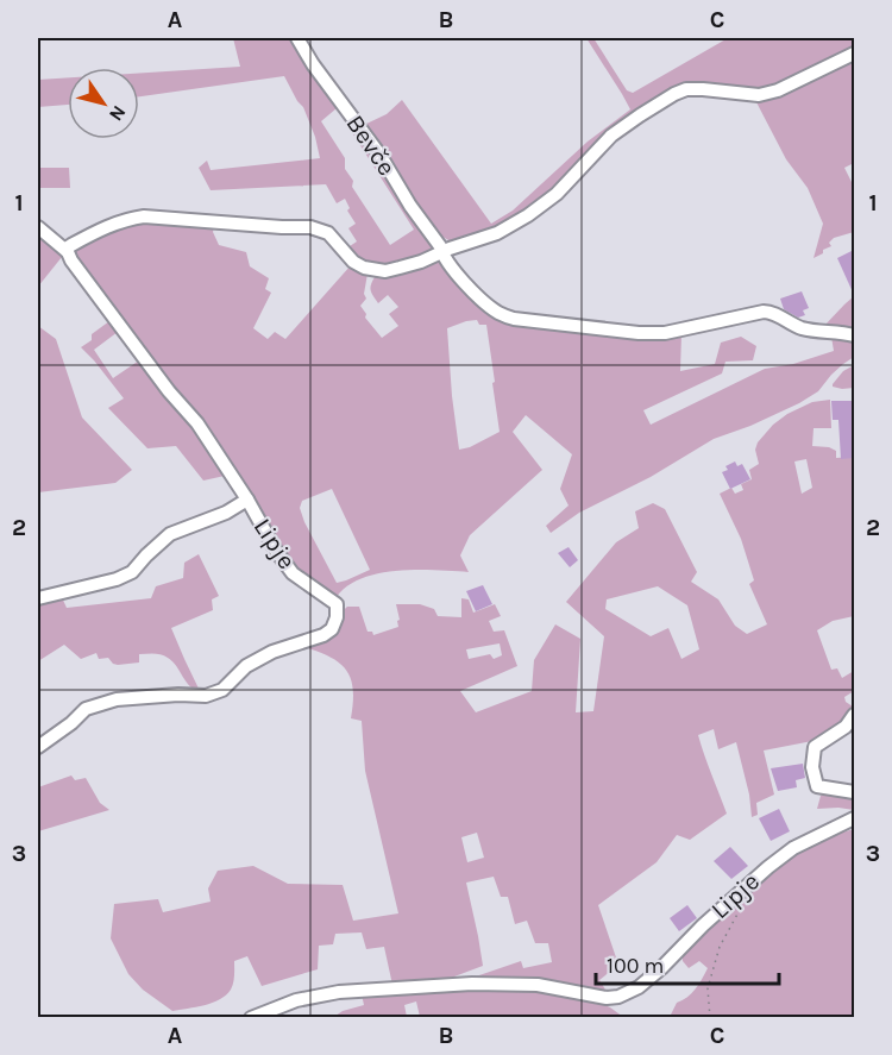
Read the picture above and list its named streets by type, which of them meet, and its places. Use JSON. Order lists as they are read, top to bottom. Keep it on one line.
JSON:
{"streets":{"street":["Bevče","Lipje"]},"scale_bar":"100 m","north":"bottom right","grid":{"columns":["A","B","C"],"rows":["1","2","3"]}}
